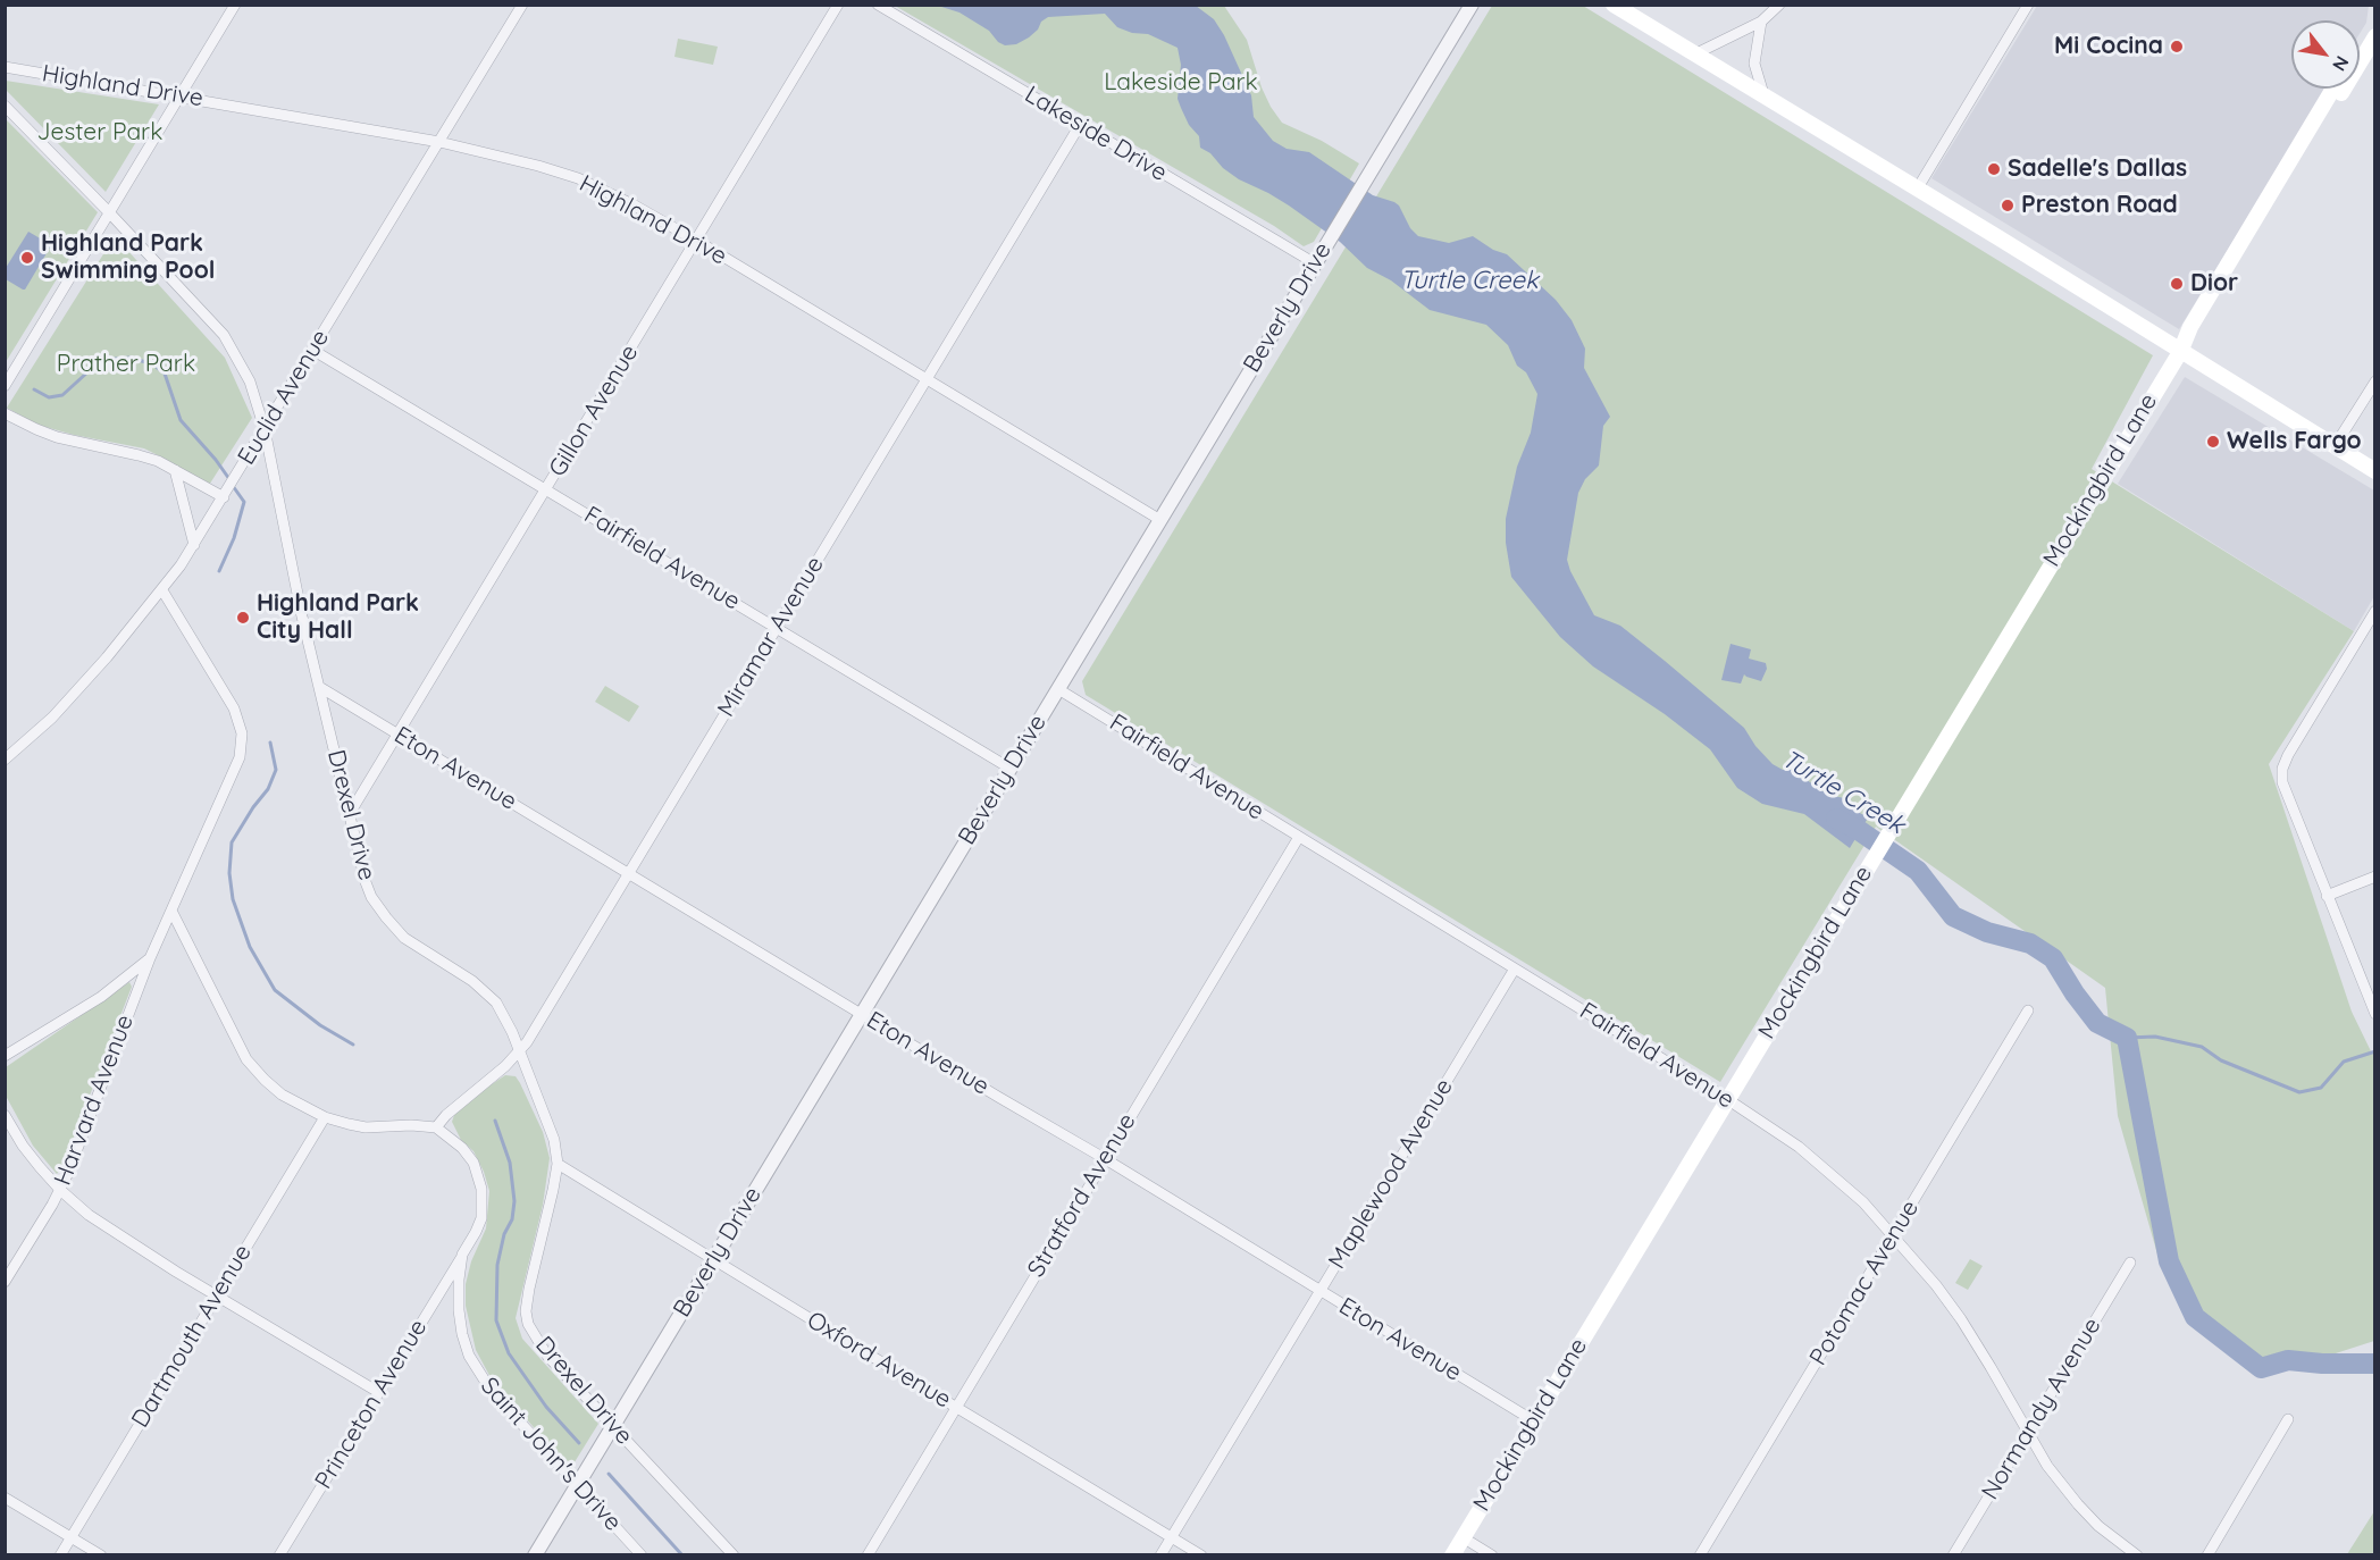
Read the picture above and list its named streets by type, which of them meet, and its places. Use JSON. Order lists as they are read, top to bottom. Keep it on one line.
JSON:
{"streets":{"main road":["Mockingbird Lane"],"street":["Highland Drive","Lakeside Drive","Beverly Drive","Euclid Avenue","Gillon Avenue","Fairfield Avenue","Miramar Avenue","Eton Avenue","Drexel Drive","Harvard Avenue","Maplewood Avenue","Stratford Avenue","Potomac Avenue","Dartmouth Avenue","Oxford Avenue","Princeton Avenue","Normandy Avenue","Saint John's Drive"]},"crossings":[["Highland Drive","Beverly Drive"],["Highland Drive","Euclid Avenue"],["Highland Drive","Gillon Avenue"],["Highland Drive","Miramar Avenue"],["Lakeside Drive","Beverly Drive"],["Lakeside Drive","Miramar Avenue"],["Beverly Drive","Fairfield Avenue"],["Beverly Drive","Eton Avenue"],["Beverly Drive","Drexel Drive"],["Beverly Drive","Oxford Avenue"],["Beverly Drive","Saint John's Drive"],["Euclid Avenue","Fairfield Avenue"],["Euclid Avenue","Drexel Drive"],["Gillon Avenue","Fairfield Avenue"],["Gillon Avenue","Eton Avenue"],["Gillon Avenue","Drexel Drive"],["Mockingbird Lane","Fairfield Avenue"],["Mockingbird Lane","Eton Avenue"],["Fairfield Avenue","Miramar Avenue"],["Fairfield Avenue","Maplewood Avenue"],["Fairfield Avenue","Stratford Avenue"],["Fairfield Avenue","Potomac Avenue"],["Fairfield Avenue","Normandy Avenue"],["Miramar Avenue","Eton Avenue"],["Miramar Avenue","Drexel Drive"],["Miramar Avenue","Saint John's Drive"],["Eton Avenue","Drexel Drive"],["Eton Avenue","Maplewood Avenue"],["Eton Avenue","Stratford Avenue"],["Drexel Drive","Oxford Avenue"],["Maplewood Avenue","Oxford Avenue"],["Stratford Avenue","Oxford Avenue"],["Princeton Avenue","Saint John's Drive"]],"water":["Turtle Creek"],"parks":["Lakeside Park","Jester Park","Prather Park"],"places":["Mi Cocina","Sadelle's Dallas","Preston Road","Highland Park Swimming Pool","Dior","Wells Fargo","Highland Park City Hall"],"north":"bottom right"}
